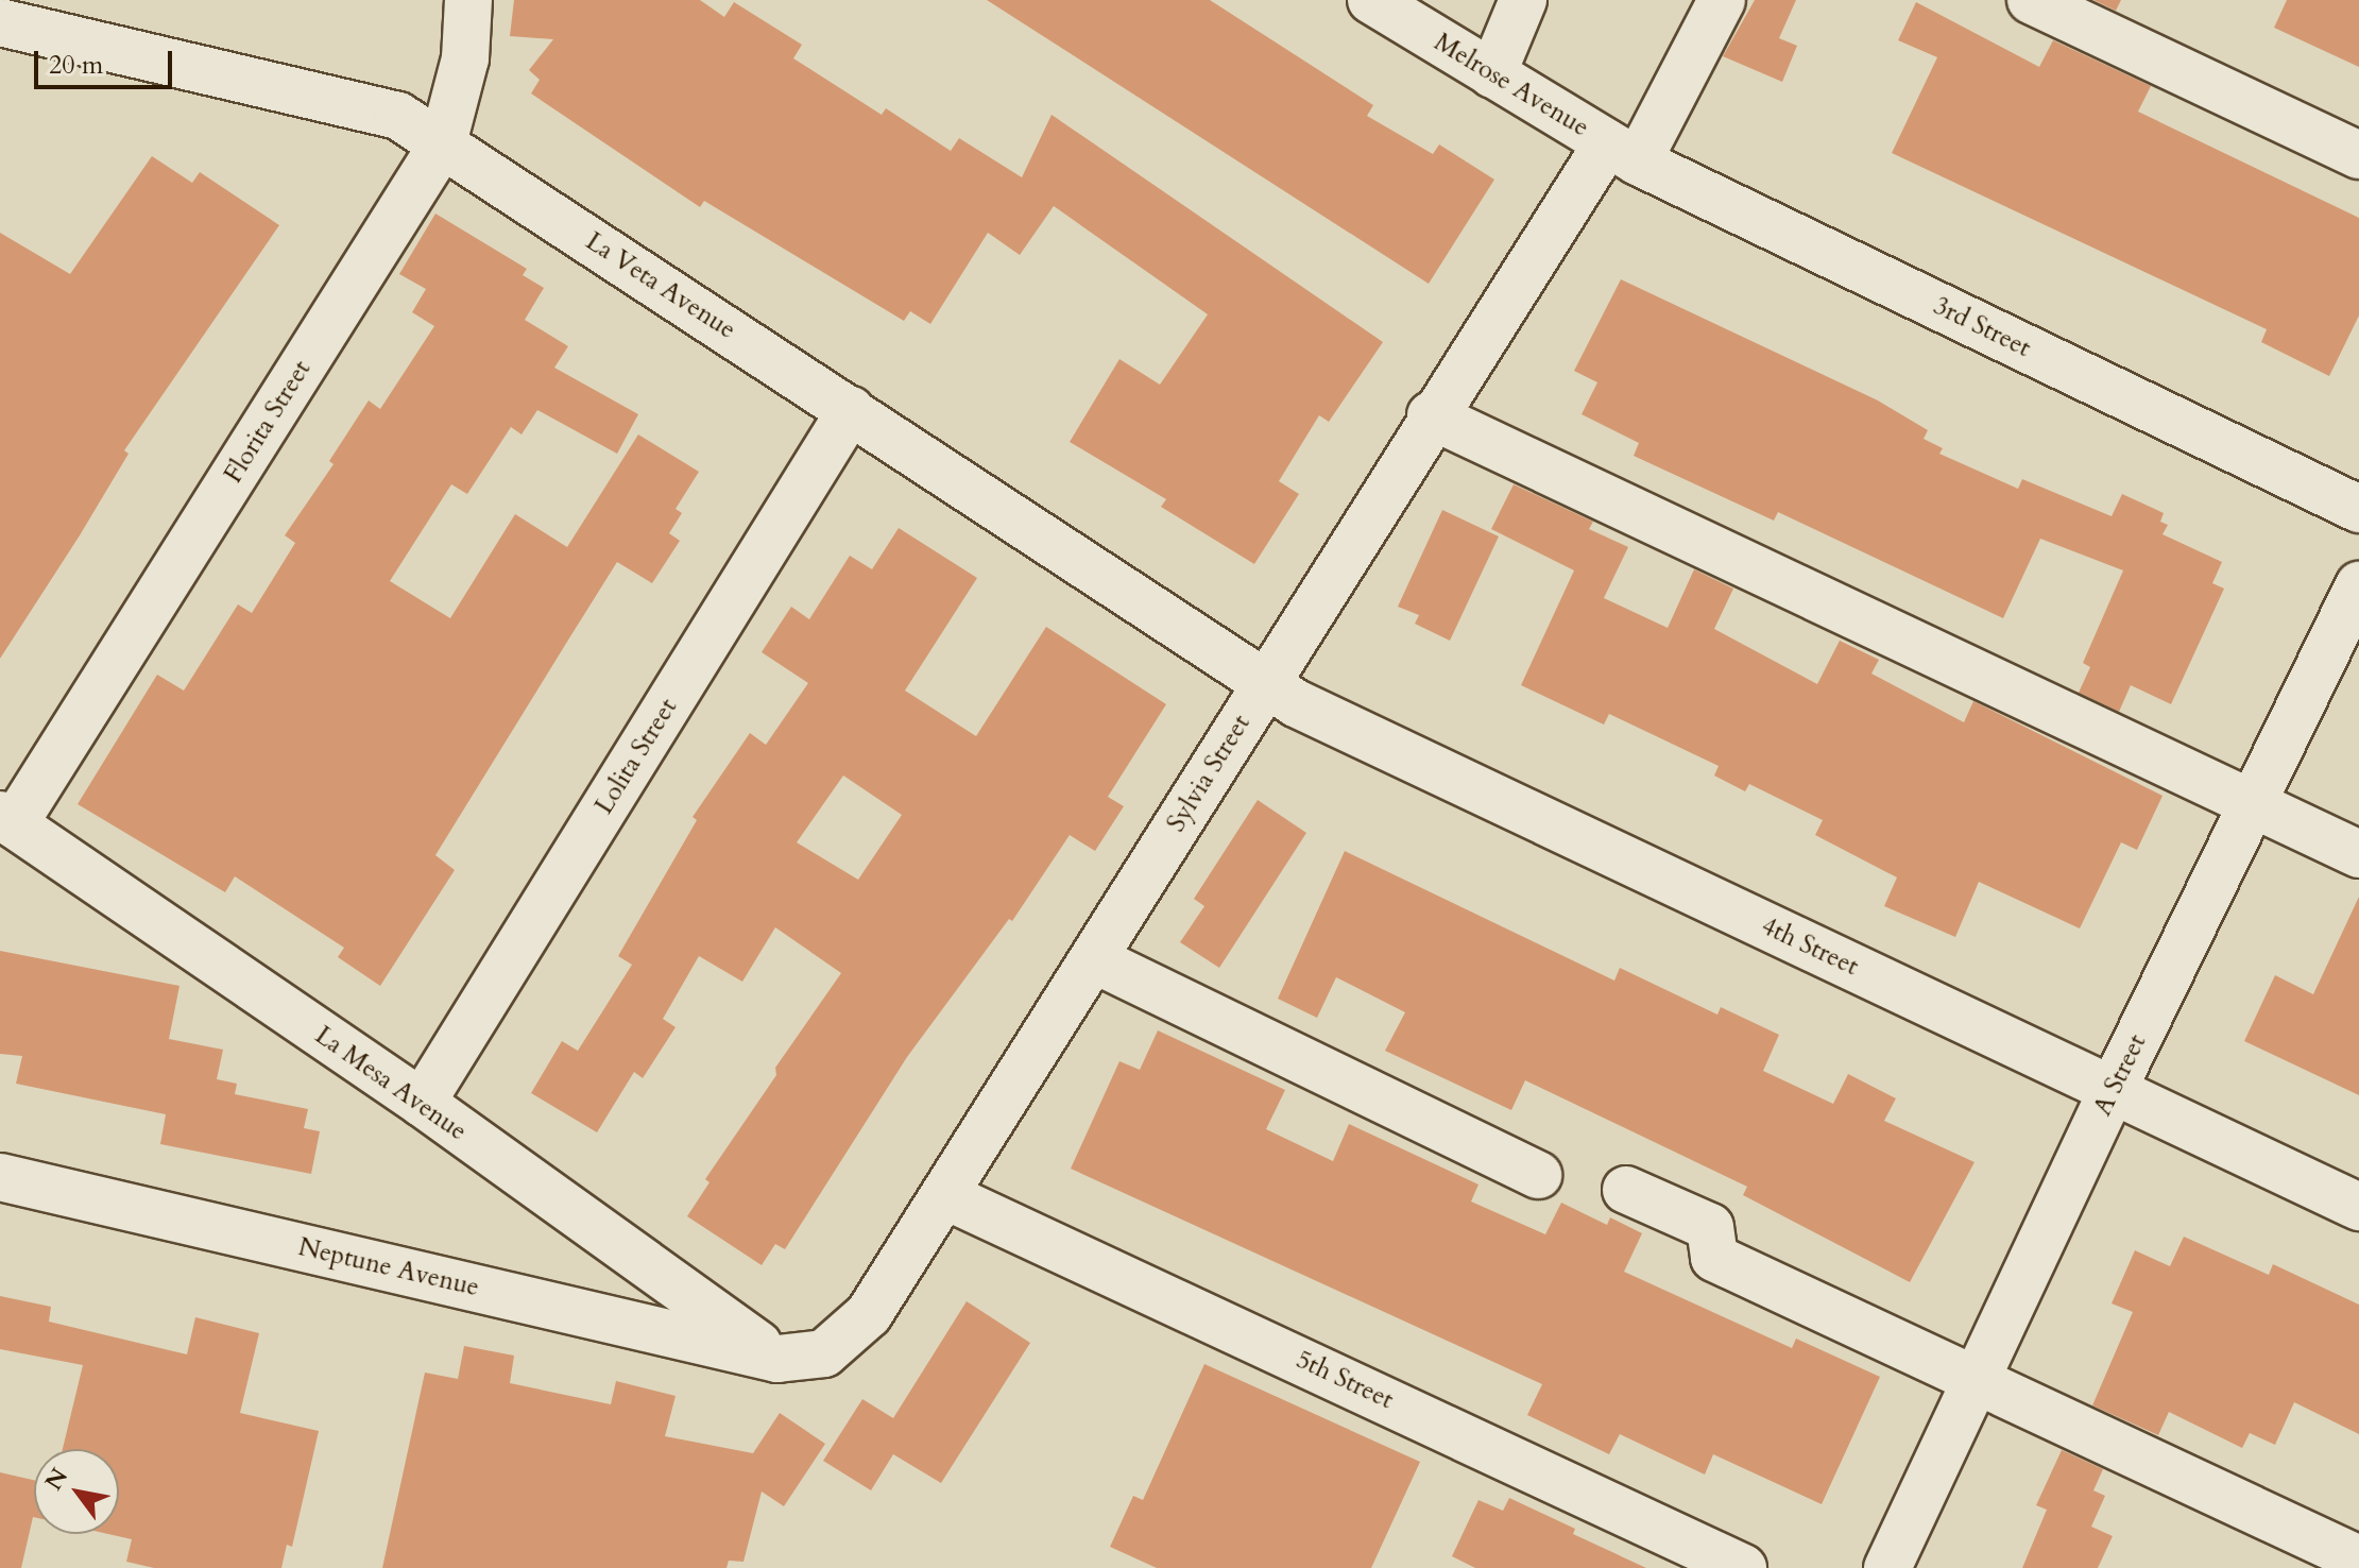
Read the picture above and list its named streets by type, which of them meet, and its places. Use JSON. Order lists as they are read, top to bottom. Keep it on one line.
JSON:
{"streets":{"street":["Melrose Avenue","La Veta Avenue","3rd Street","Florita Street","Lolita Street","Sylvia Street","4th Street","A Street","La Mesa Avenue","Neptune Avenue","5th Street"]},"crossings":[["Melrose Avenue","3rd Street"],["Melrose Avenue","Sylvia Street"],["La Veta Avenue","Florita Street"],["La Veta Avenue","Lolita Street"],["La Veta Avenue","Sylvia Street"],["La Veta Avenue","4th Street"],["3rd Street","Sylvia Street"],["Florita Street","La Mesa Avenue"],["Lolita Street","La Mesa Avenue"],["Sylvia Street","4th Street"],["Sylvia Street","La Mesa Avenue"],["Sylvia Street","Neptune Avenue"],["Sylvia Street","5th Street"],["4th Street","A Street"],["La Mesa Avenue","Neptune Avenue"]],"scale_bar":"20 m","north":"top left"}
